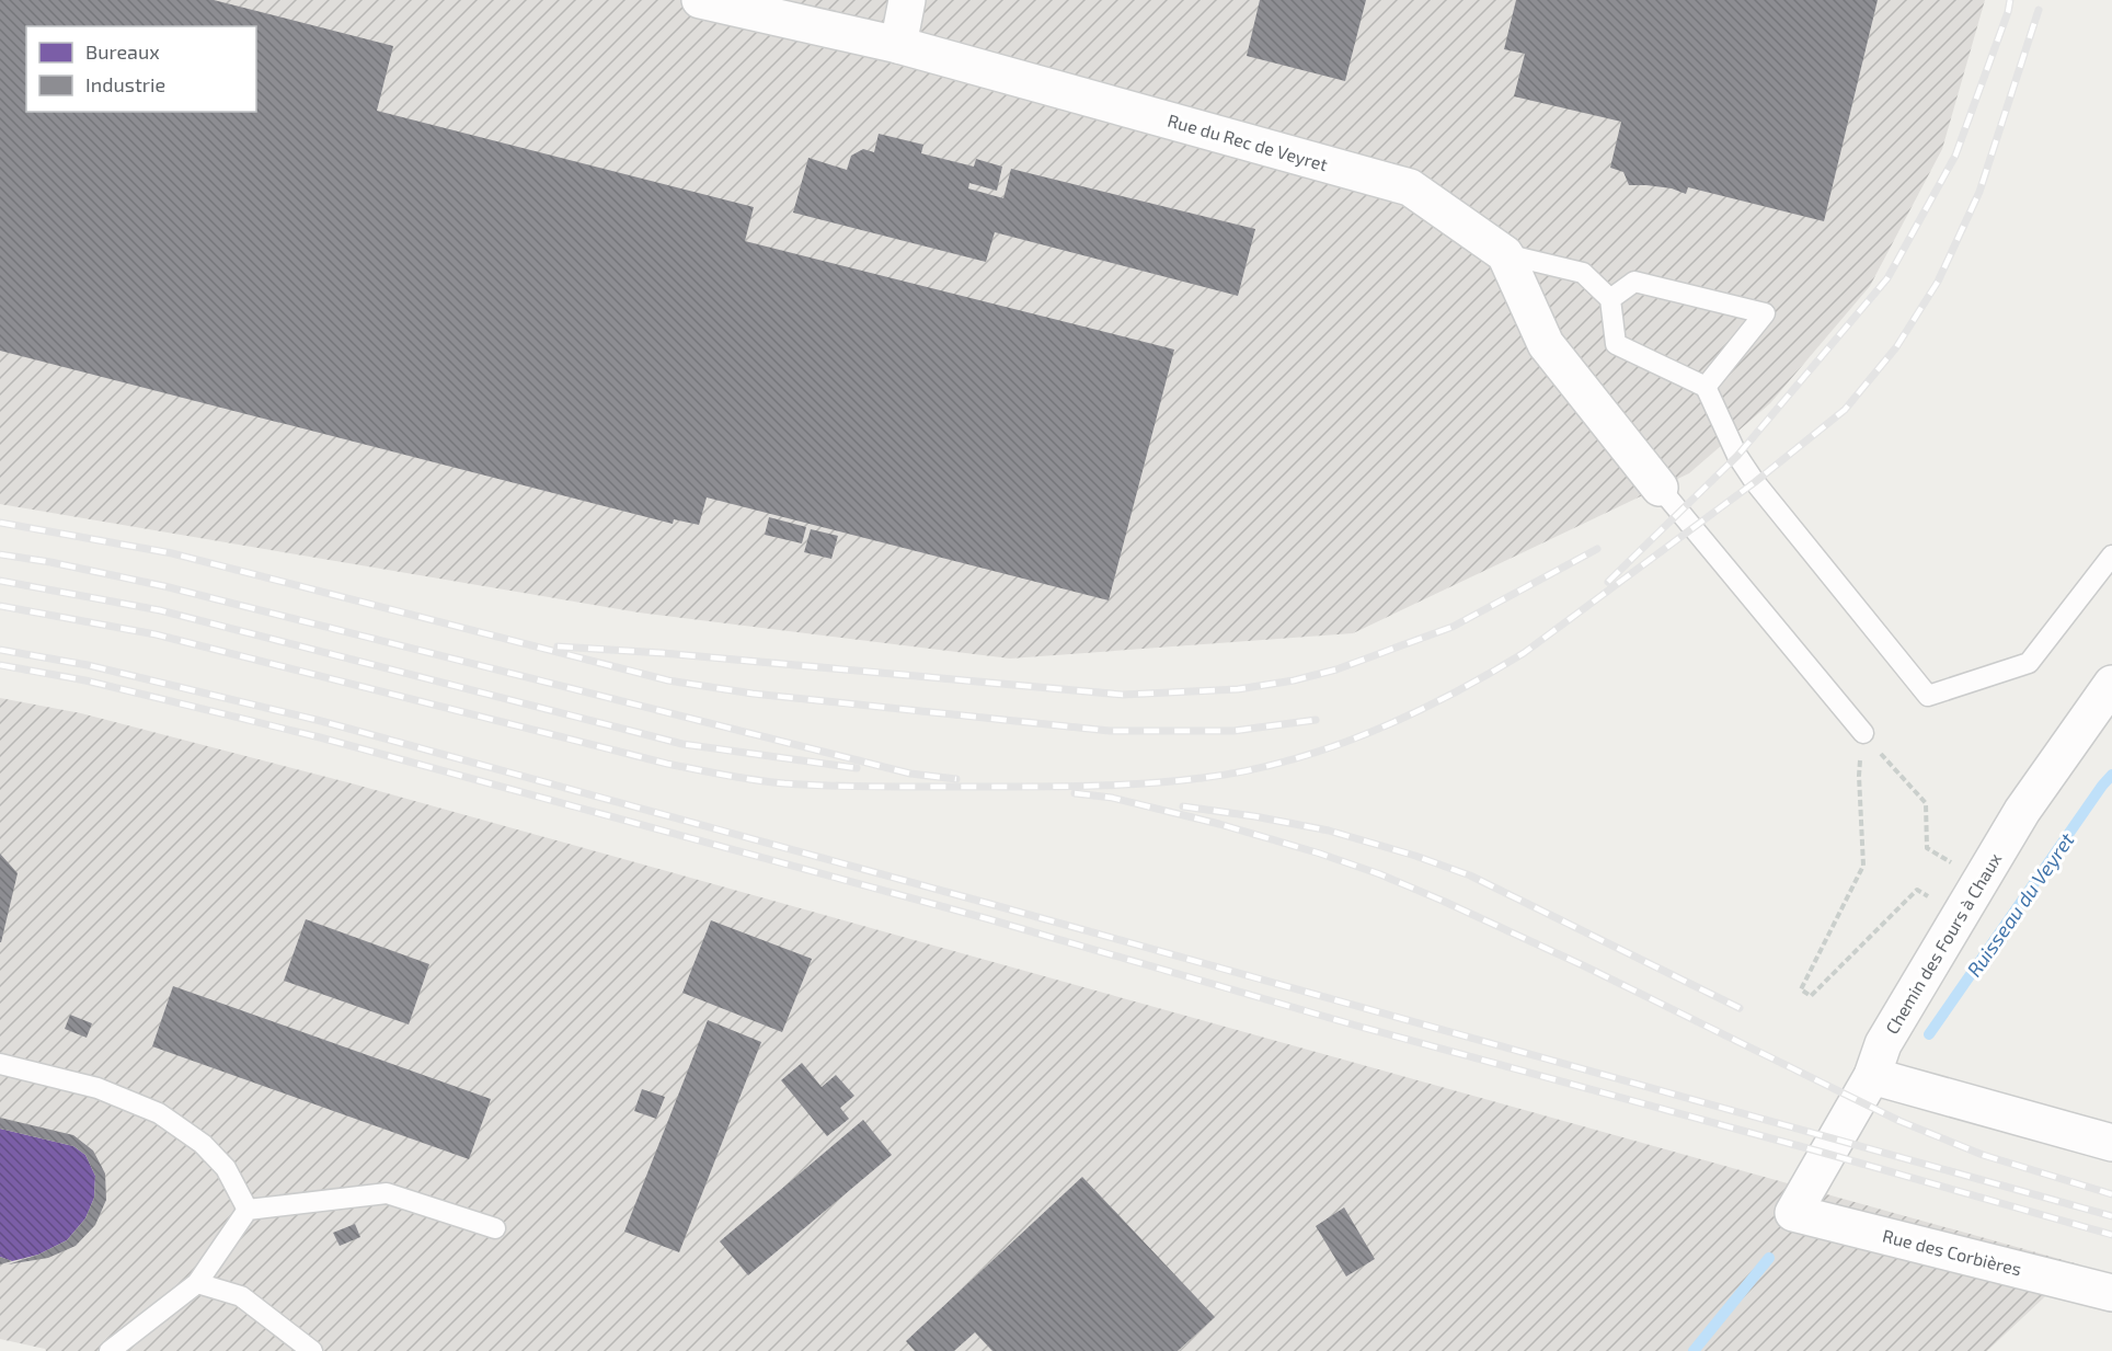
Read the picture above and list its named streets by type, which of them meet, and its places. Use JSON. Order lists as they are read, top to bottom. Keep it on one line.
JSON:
{"streets":{"street":["Rue du Rec de Veyret","Chemin des Fours à Chaux","Rue des Corbières"]},"crossings":[["Chemin des Fours à Chaux","Rue des Corbières"]],"water":["Ruisseau du Veyret"],"legend":["Bureaux","Industrie"]}
